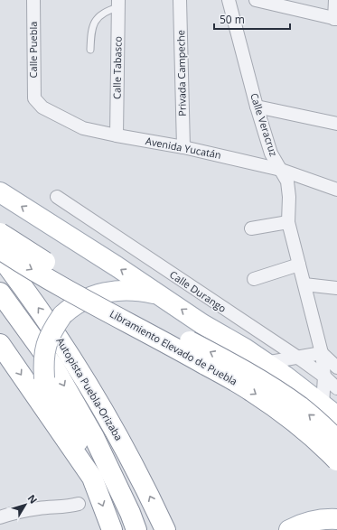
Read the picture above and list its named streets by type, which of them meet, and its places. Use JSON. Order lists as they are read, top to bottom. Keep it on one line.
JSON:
{"streets":{"main road":["Libramiento Elevado de Puebla","Autopista Puebla-Orizaba"],"street":["Calle Puebla","Calle Tabasco","Privada Campeche","Calle Veracruz","Avenida Yucatán","Calle Durango"]},"crossings":[["Calle Puebla","Avenida Yucatán"],["Calle Tabasco","Avenida Yucatán"],["Privada Campeche","Avenida Yucatán"],["Calle Veracruz","Avenida Yucatán"],["Calle Veracruz","Calle Durango"]],"scale_bar":"50 m","north":"top right"}
